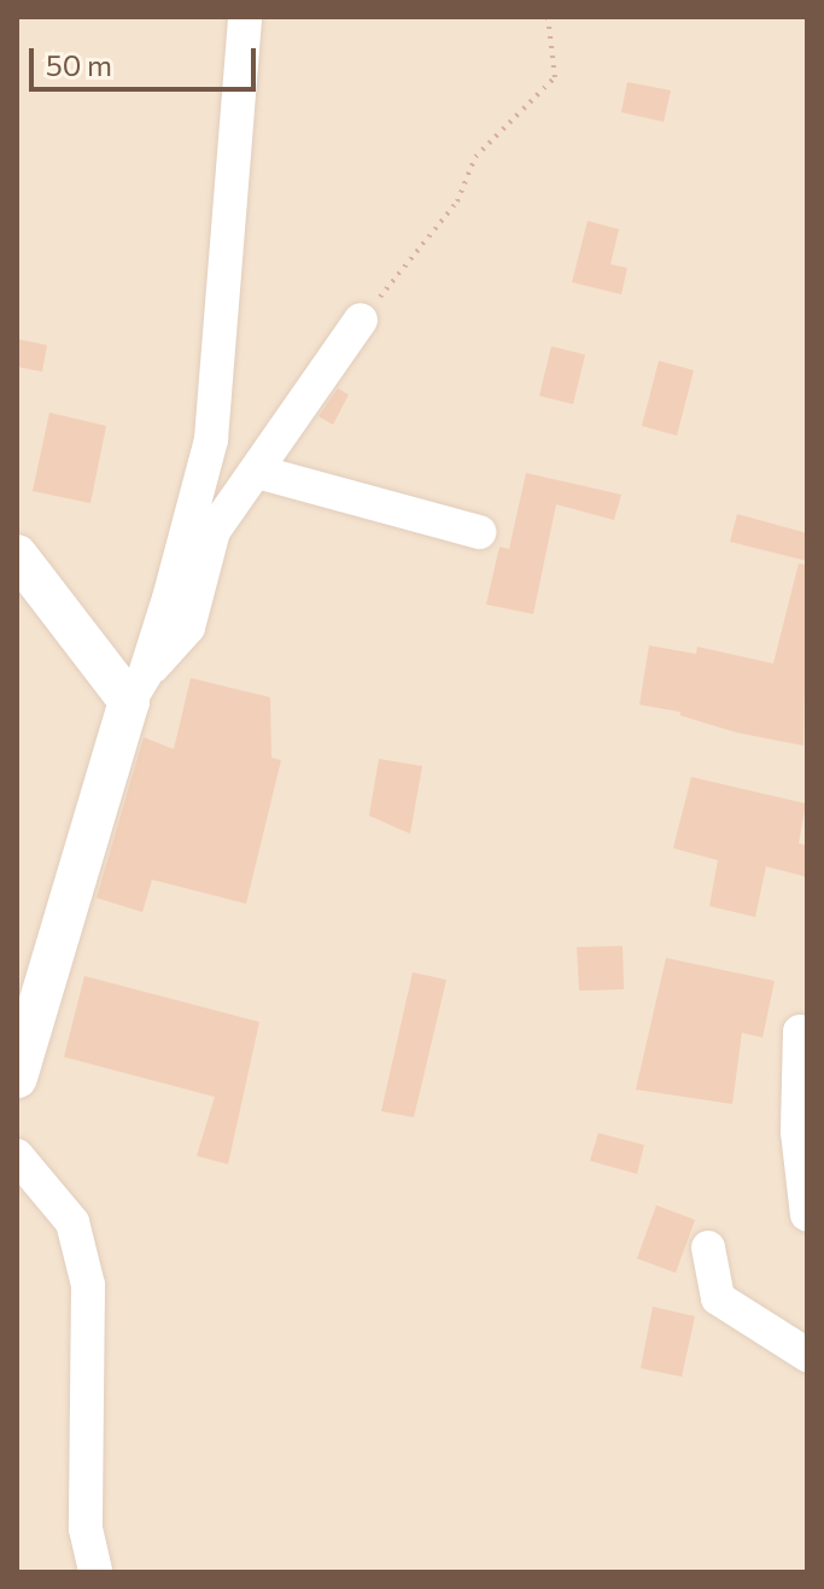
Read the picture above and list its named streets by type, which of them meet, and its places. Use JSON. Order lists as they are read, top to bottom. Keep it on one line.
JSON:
{"scale_bar":"50 m"}
